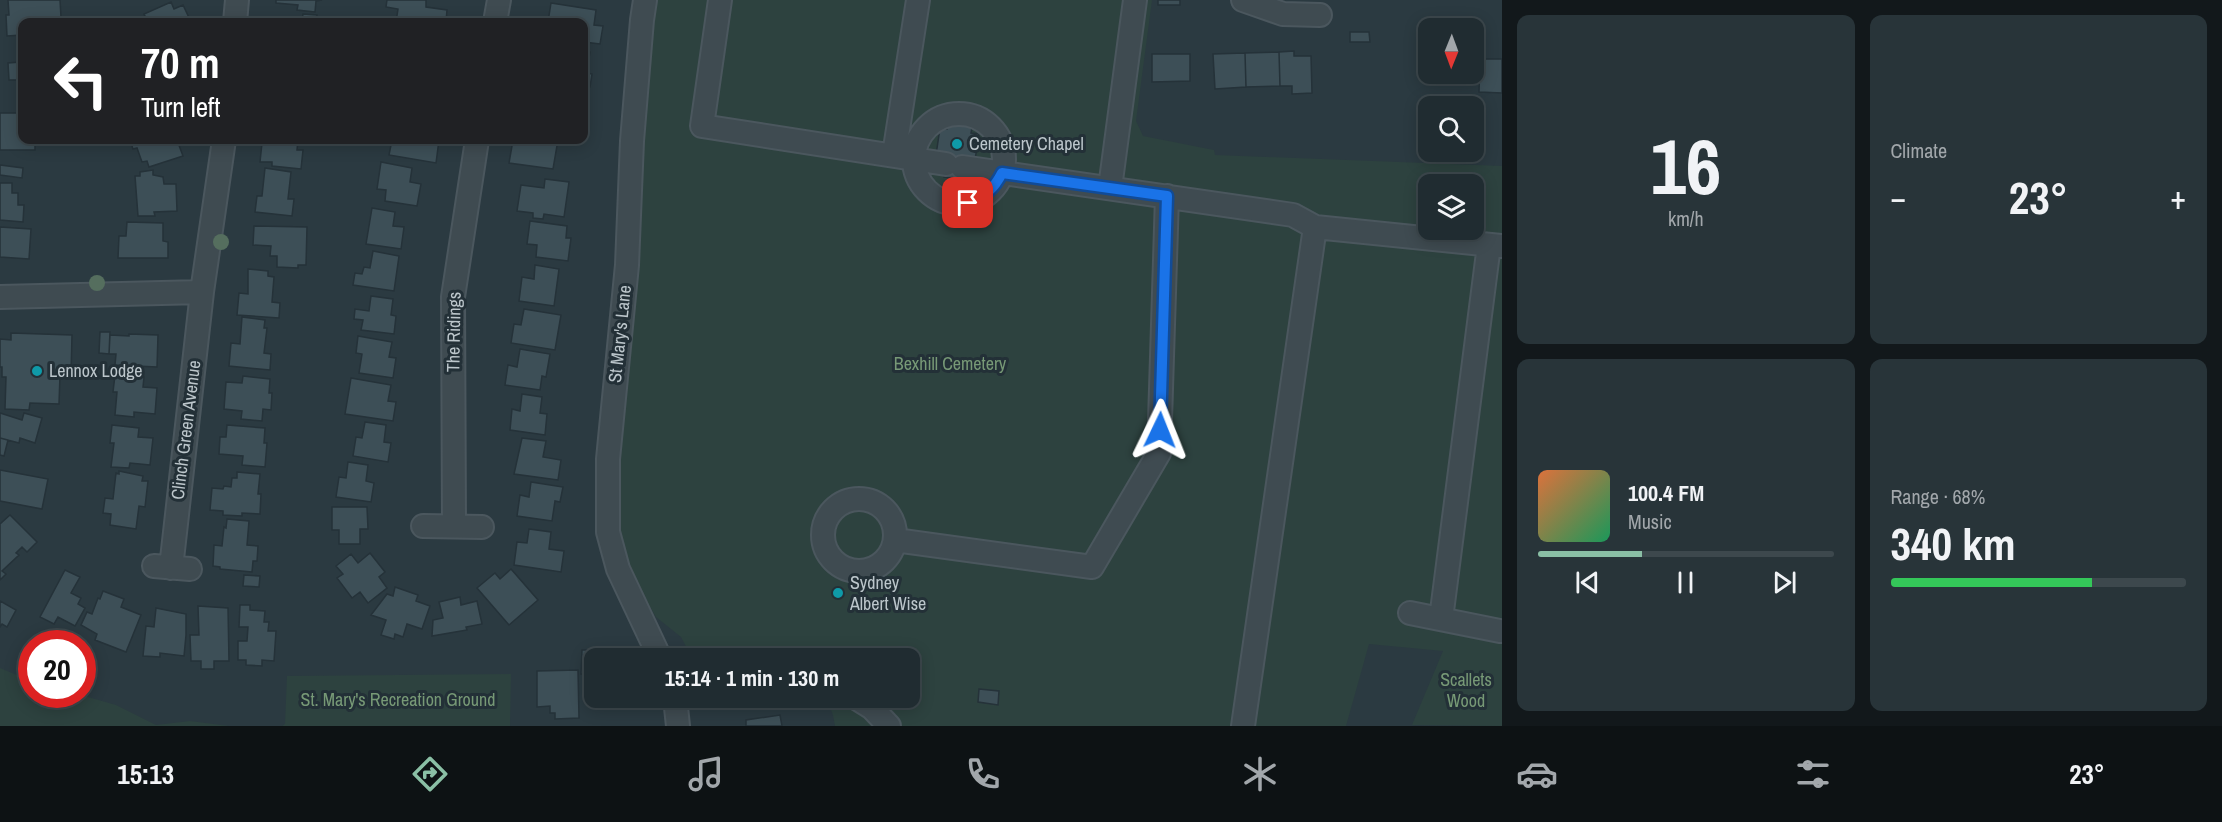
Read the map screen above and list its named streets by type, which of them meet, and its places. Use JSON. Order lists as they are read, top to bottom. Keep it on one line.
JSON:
{"streets":{"street":["The Ridings","St Mary's Lane","Clinch Green Avenue"]},"parks":["Bexhill Cemetery","Scallets Wood","St. Mary's Recreation Ground"],"places":["Cemetery Chapel","Lennox Lodge","Sydney Albert Wise"],"north":"bottom","page":{"tile":[["16","km/h"],"Climate",["Range · 68%","340 km"]],"turn":["70 m","Turn left"],"heat":["−","23°","+"],"song":["100.4 FM","Music"],"limit":"20","trip":"15:14 · 1 min · 130 m","tabs":["15:13","23°"]}}
